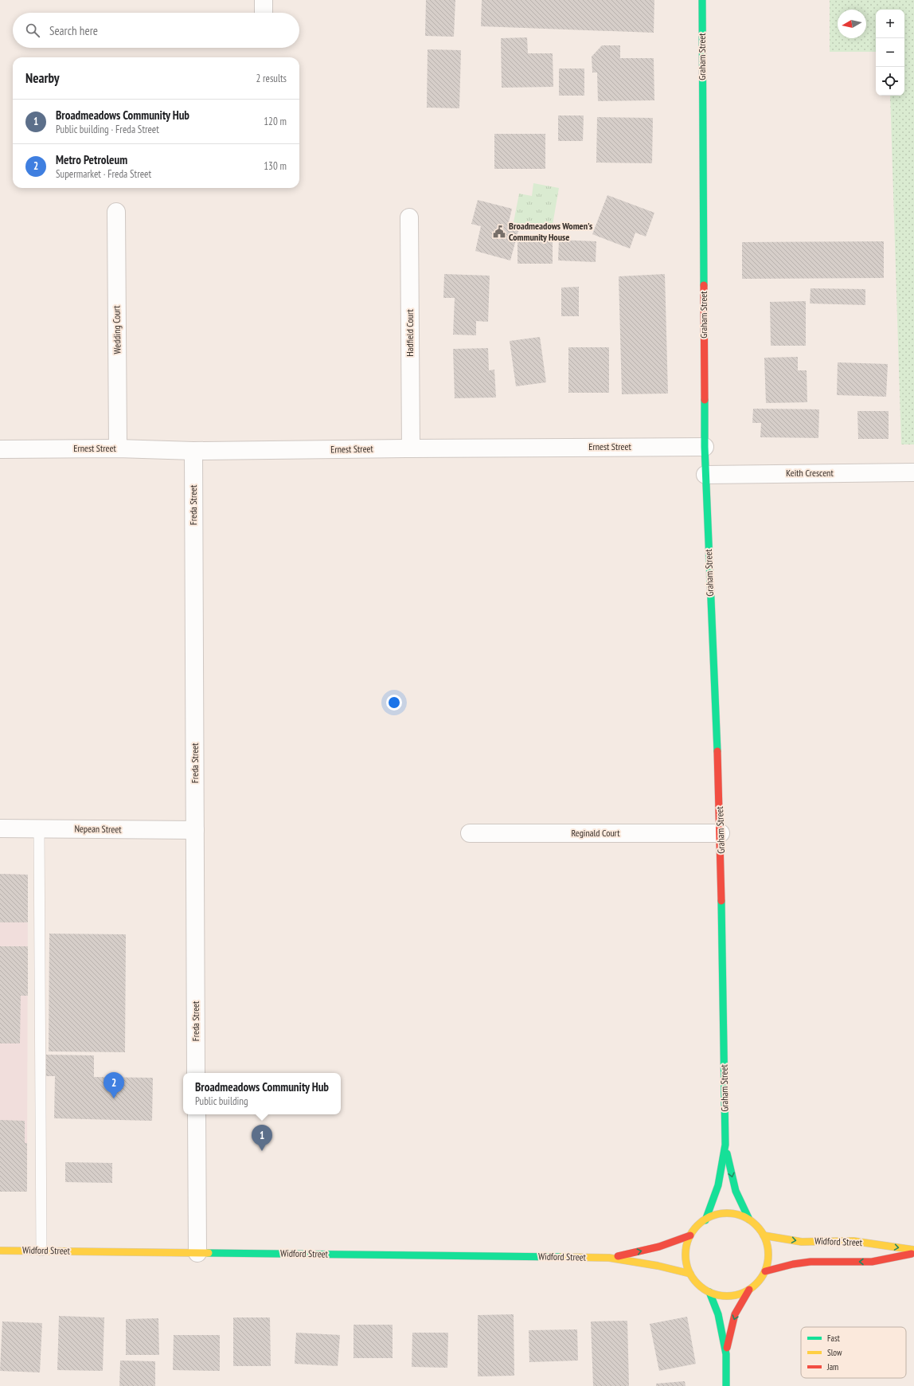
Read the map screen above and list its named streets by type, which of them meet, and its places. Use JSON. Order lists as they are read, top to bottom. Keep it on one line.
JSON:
{"streets":{"street":["Graham Street","Wedding Court","Hadfield Court","Ernest Street","Keith Crescent","Freda Street","Nepean Street","Reginald Court","Widford Street"]},"crossings":[["Graham Street","Ernest Street"],["Graham Street","Keith Crescent"],["Graham Street","Reginald Court"],["Graham Street","Widford Street"],["Wedding Court","Ernest Street"],["Hadfield Court","Ernest Street"],["Ernest Street","Freda Street"],["Freda Street","Nepean Street"]],"places":{"public building":["Broadmeadows Women's Community House"]},"legend":["Fast","Slow","Jam"],"north":"left","page":{"map_buttons":["+","−"],"search":"Search here","heading":["Nearby","2 results"],"list":[{"mark":"1","name":"Broadmeadows Community Hub","note":"Public building · Freda Street","value":"120 m"},{"mark":"2","name":"Metro Petroleum","note":"Supermarket · Freda Street","value":"130 m"}],"pins":["2","1"],"popup":["Broadmeadows Community Hub","Public building"]}}
